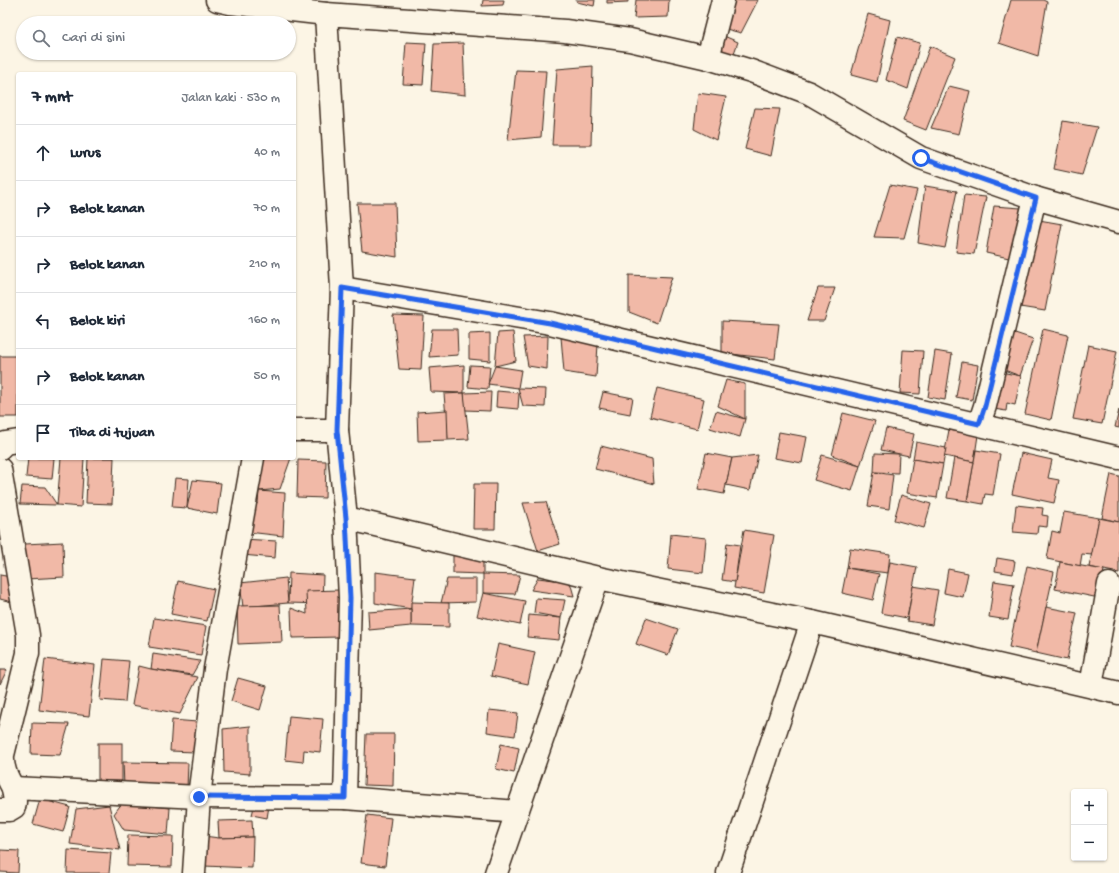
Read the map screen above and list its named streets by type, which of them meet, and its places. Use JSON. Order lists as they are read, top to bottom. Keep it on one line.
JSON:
{"page":{"search":"Cari di sini","heading":["7 mnt","Jalan kaki · 530 m"],"list":[["Lurus","40 m"],["Belok kanan","70 m"],["Belok kanan","210 m"],["Belok kiri","160 m"],["Belok kanan","50 m"],"Tiba di tujuan"],"map_buttons":["+","−"]}}
